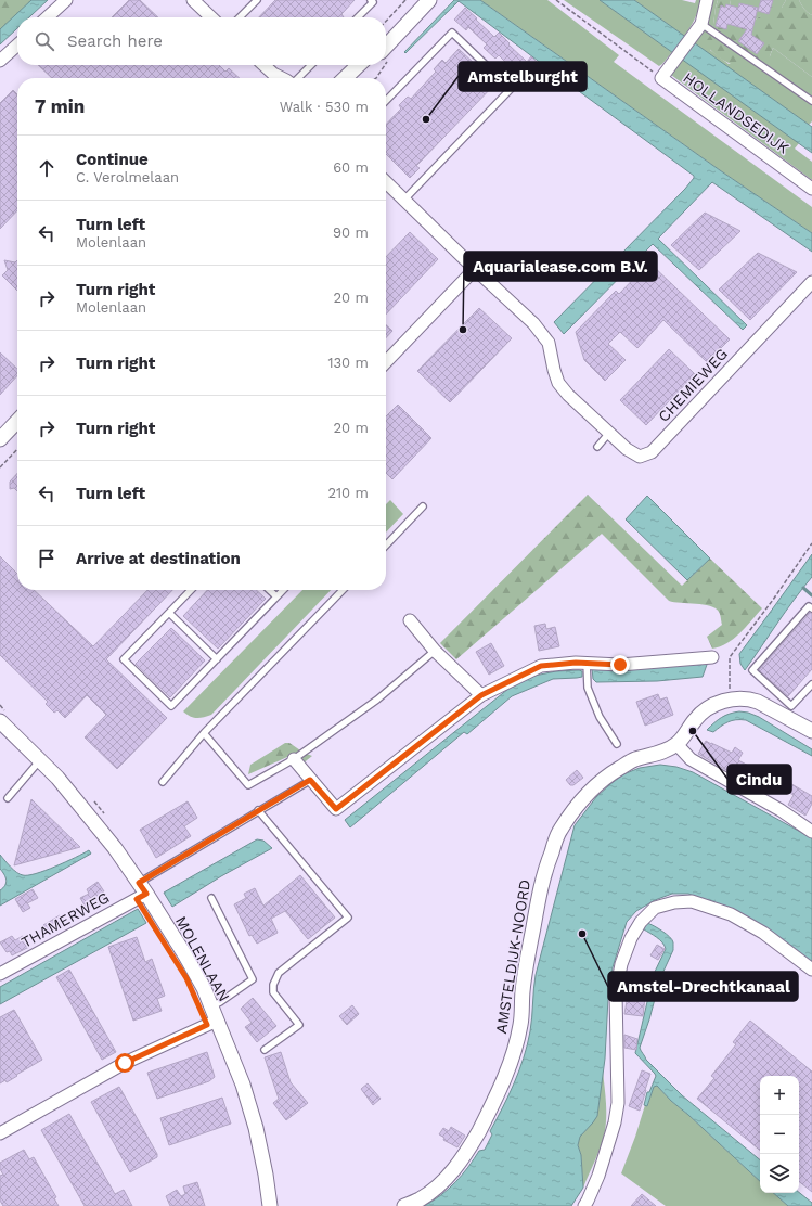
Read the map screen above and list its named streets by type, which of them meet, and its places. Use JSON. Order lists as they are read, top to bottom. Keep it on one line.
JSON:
{"streets":{"street":["HOLLANDSEDIJK","CHEMIEWEG","THAMERWEG","AMSTELDIJK-NOORD","MOLENLAAN"]},"crossings":[["THAMERWEG","MOLENLAAN"]],"places":["Amstelburght","Aquarialease.com B.V.","Cindu","Amstel-Drechtkanaal"],"page":{"search":"Search here","heading":["7 min","Walk · 530 m"],"list":[["Continue","C. Verolmelaan","60 m"],["Turn left","Molenlaan","90 m"],["Turn right","Molenlaan","20 m"],["Turn right","130 m"],["Turn right","20 m"],["Turn left","210 m"],"Arrive at destination"],"map_buttons":["+","−"]}}
